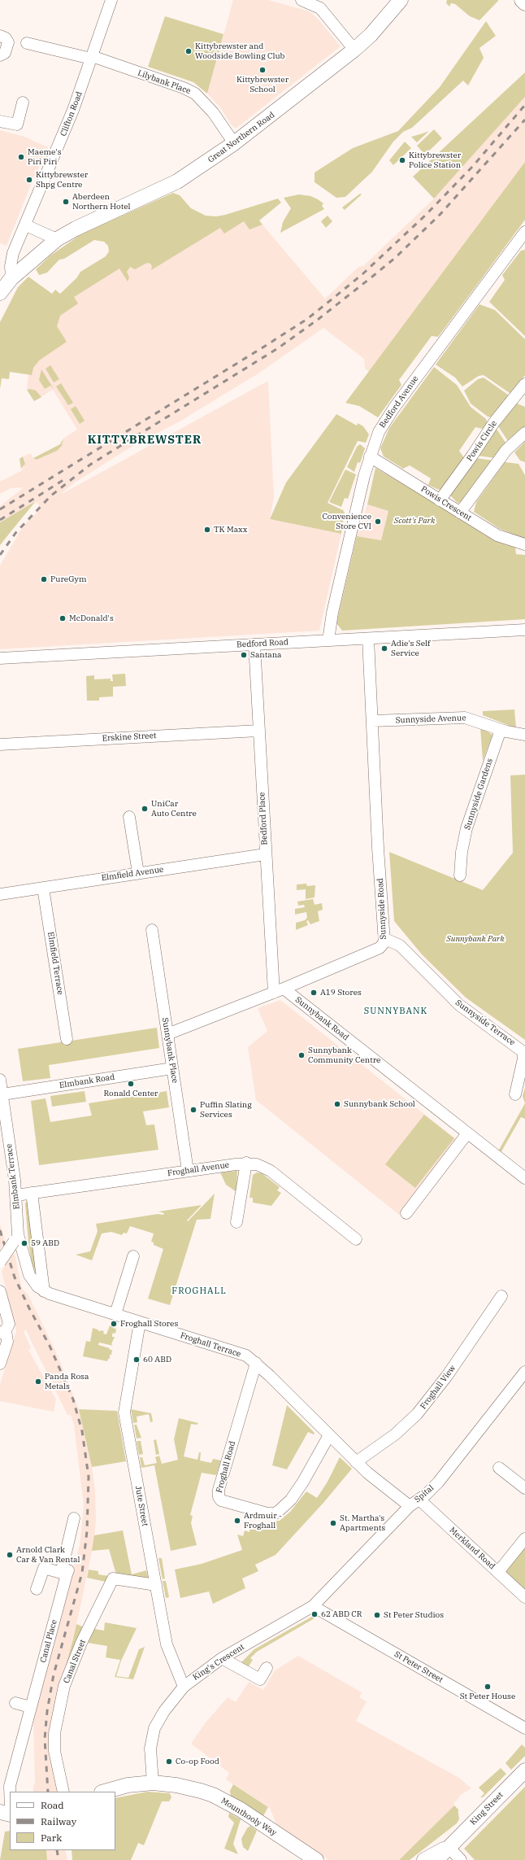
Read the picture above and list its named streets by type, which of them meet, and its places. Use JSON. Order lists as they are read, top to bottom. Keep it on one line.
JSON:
{"streets":{"main road":["Great Northern Road","King Street","Mounthooly Way"],"street":["Lilybank Place","Clifton Road","Bedford Avenue","Powis Circle","Powis Crescent","Bedford Road","Sunnyside Avenue","Erskine Street","Sunnyside Gardens","Bedford Place","Elmfield Avenue","Sunnyside Road","Elmfield Terrace","Sunnybank Road","Sunnyside Terrace","Sunnybank Place","Elmbank Road","Froghall Avenue","Elmbank Terrace","Froghall Terrace","Froghall View","Froghall Road","Spital","Jute Street","Merkland Road","Canal Place","Canal Street","King's Crescent","St Peter Street"]},"crossings":[["Lilybank Place","Clifton Road"],["Lilybank Place","Great Northern Road"],["Clifton Road","Great Northern Road"],["Bedford Avenue","Powis Crescent"],["Bedford Avenue","Bedford Road"],["Powis Circle","Powis Crescent"],["Bedford Road","Bedford Place"],["Bedford Road","Sunnyside Road"],["Sunnyside Avenue","Sunnyside Gardens"],["Sunnyside Avenue","Sunnyside Road"],["Erskine Street","Bedford Place"],["Bedford Place","Elmfield Avenue"],["Bedford Place","Sunnyside Road"],["Bedford Place","Sunnybank Road"],["Elmfield Avenue","Elmfield Terrace"],["Sunnyside Road","Sunnybank Road"],["Sunnyside Road","Sunnyside Terrace"],["Sunnyside Road","Sunnybank Place"],["Sunnybank Place","Elmbank Road"],["Sunnybank Place","Froghall Avenue"],["Elmbank Road","Elmbank Terrace"],["Froghall Avenue","Elmbank Terrace"],["Elmbank Terrace","Froghall Terrace"],["Froghall Terrace","Froghall View"],["Froghall Terrace","Froghall Road"],["Froghall Terrace","Spital"],["Froghall Terrace","Jute Street"],["Froghall Terrace","Merkland Road"],["Spital","Merkland Road"],["Spital","King's Crescent"],["Spital","St Peter Street"],["Jute Street","Canal Street"],["Jute Street","King's Crescent"],["King's Crescent","St Peter Street"],["King's Crescent","Mounthooly Way"]],"districts":["KITTYBREWSTER","SUNNYBANK","FROGHALL"],"parks":["Scott's Park","Sunnybank Park"],"places":["Kittybrewster and Woodside Bowling Club","Kittybrewster School","Maeme's Piri Piri","Kittybrewster Police Station","Kittybrewster Shpg Centre","Aberdeen Northern Hotel","Convenience Store CVI","TK Maxx","PureGym","McDonald's","Adie's Self Service","Santana","UniCar Auto Centre","A19 Stores","Sunnybank Community Centre","Ronald Center","Sunnybank School","Puffin Slating Services","59 ABD","Froghall Stores","60 ABD","Panda Rosa Metals","Ardmuir - Froghall","St. Martha's Apartments","Arnold Clark Car & Van Rental","62 ABD CR","St Peter Studios","St Peter House","Co-op Food"],"legend":["Road","Railway","Park"]}
